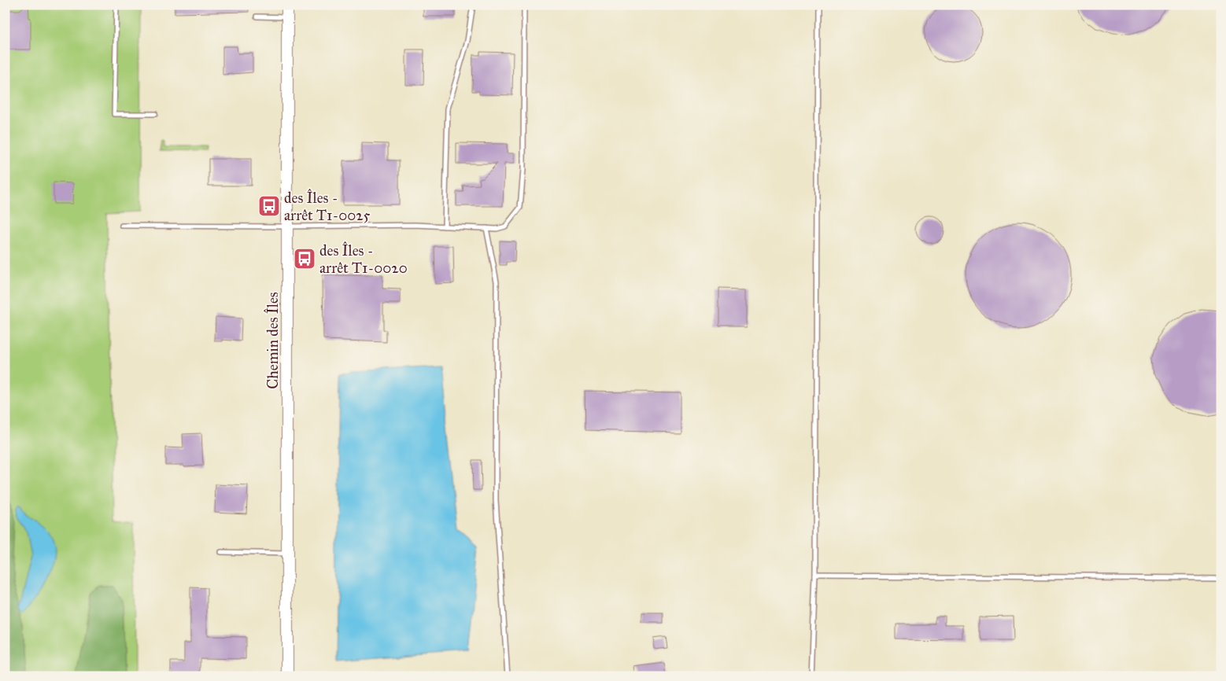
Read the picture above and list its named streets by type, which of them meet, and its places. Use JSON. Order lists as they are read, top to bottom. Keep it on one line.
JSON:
{"streets":{"main road":["Chemin des Îles"]},"places":{"bus stop":["des Îles - arrêt T1-0025","des Îles - arrêt T1-0020"]}}
